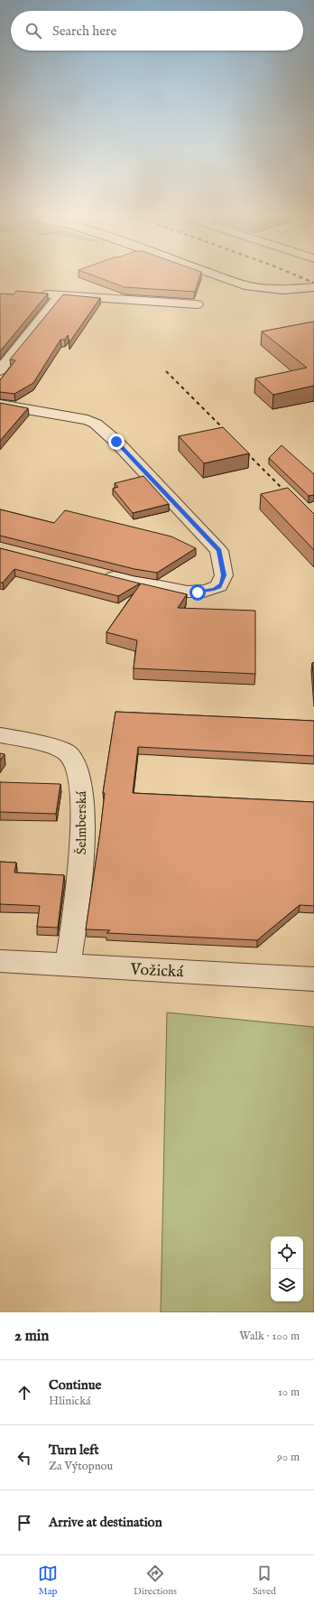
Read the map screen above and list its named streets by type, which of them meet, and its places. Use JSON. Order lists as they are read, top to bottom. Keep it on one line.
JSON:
{"streets":{"street":["Šelmberská","Vožická"]},"crossings":[["Šelmberská","Vožická"]],"page":{"search":"Search here","heading":["2 min","Walk · 100 m"],"list":[["Continue","Hlinická","10 m"],["Turn left","Za Výtopnou","90 m"],"Arrive at destination"],"nav":["Map","Directions","Saved"]}}
